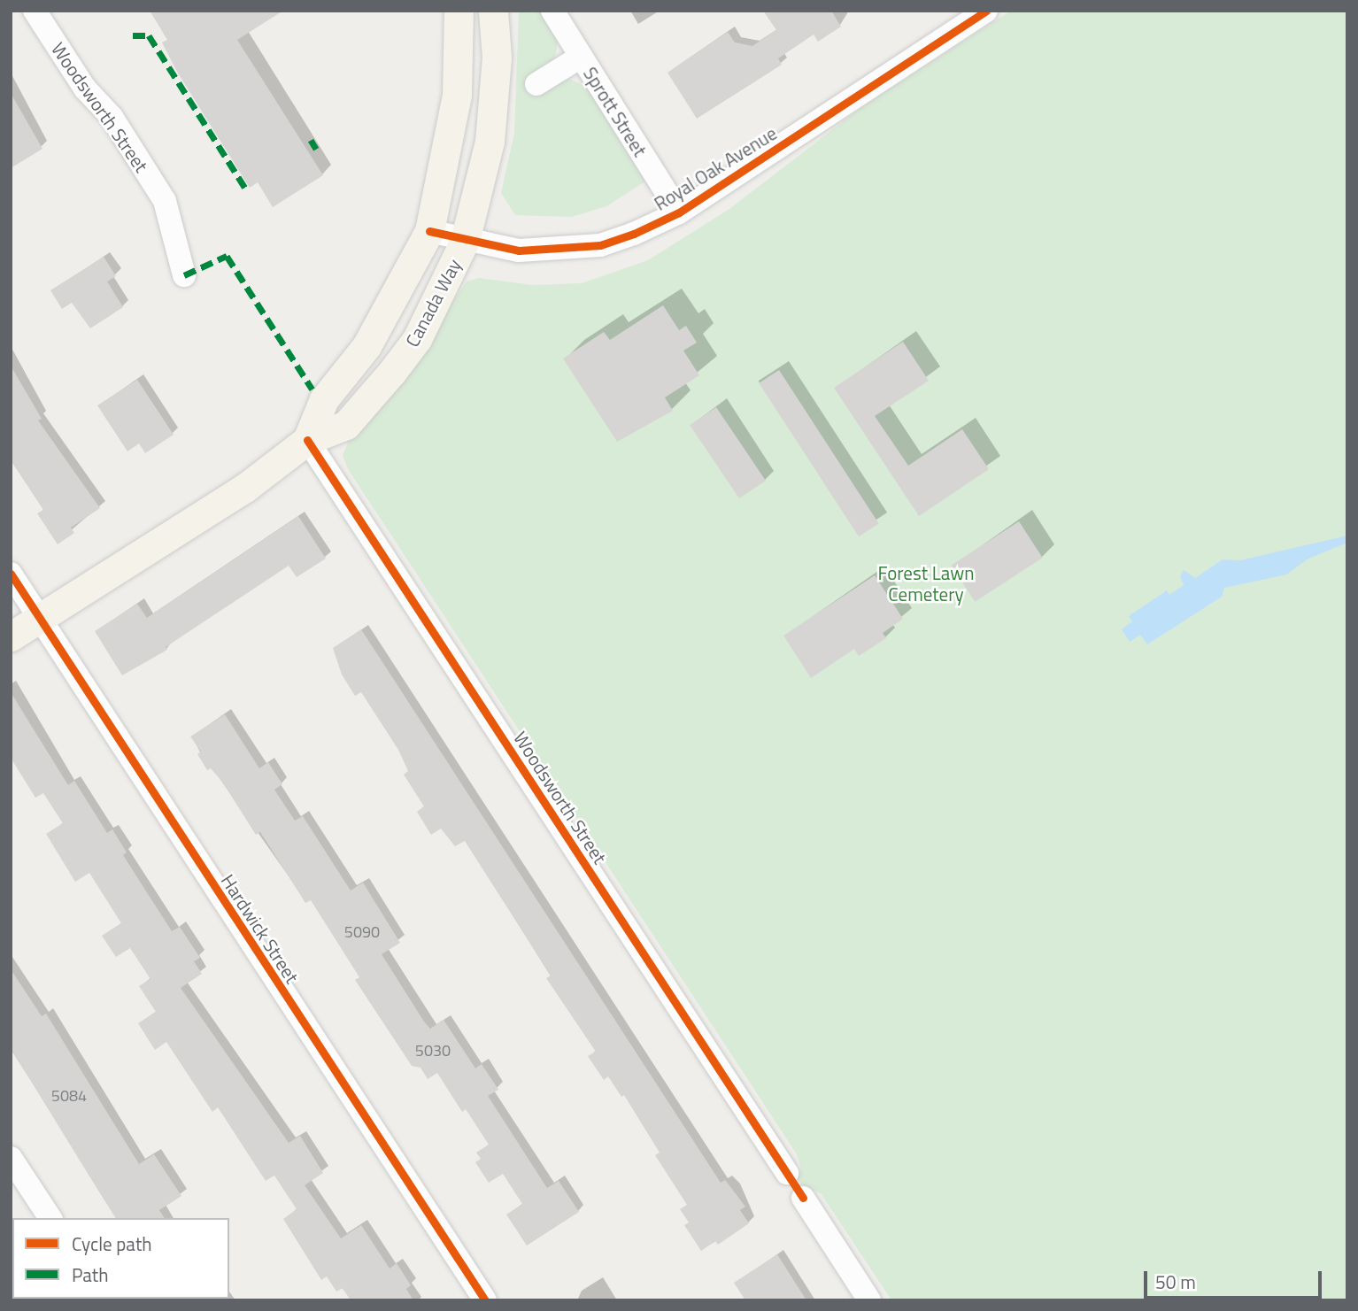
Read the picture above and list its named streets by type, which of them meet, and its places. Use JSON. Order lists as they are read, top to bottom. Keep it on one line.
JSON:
{"streets":{"main road":["Canada Way"],"street":["Woodsworth Street","Sprott Street","Royal Oak Avenue","Hardwick Street"]},"crossings":[["Woodsworth Street","Canada Way"],["Sprott Street","Royal Oak Avenue"],["Royal Oak Avenue","Canada Way"],["Canada Way","Hardwick Street"]],"parks":["Forest Lawn Cemetery"],"house_numbers":["5090","5030","5084"],"legend":["Cycle path","Path"],"scale_bar":"50 m"}
